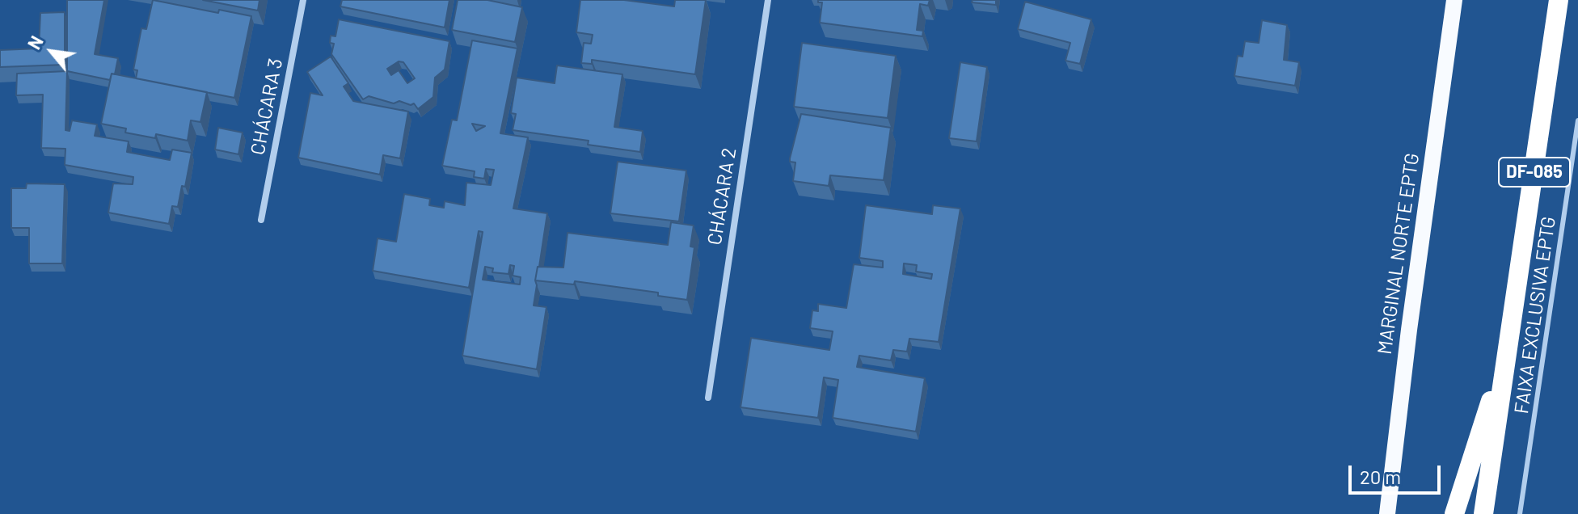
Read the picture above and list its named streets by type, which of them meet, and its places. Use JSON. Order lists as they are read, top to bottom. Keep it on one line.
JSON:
{"streets":{"highway":["DF-085"],"main road":["MARGINAL NORTE EPTG"],"street":["CHÁCARA 3","CHÁCARA 2"],"lane":["FAIXA EXCLUSIVA EPTG"]},"scale_bar":"20 m","north":"top left"}
